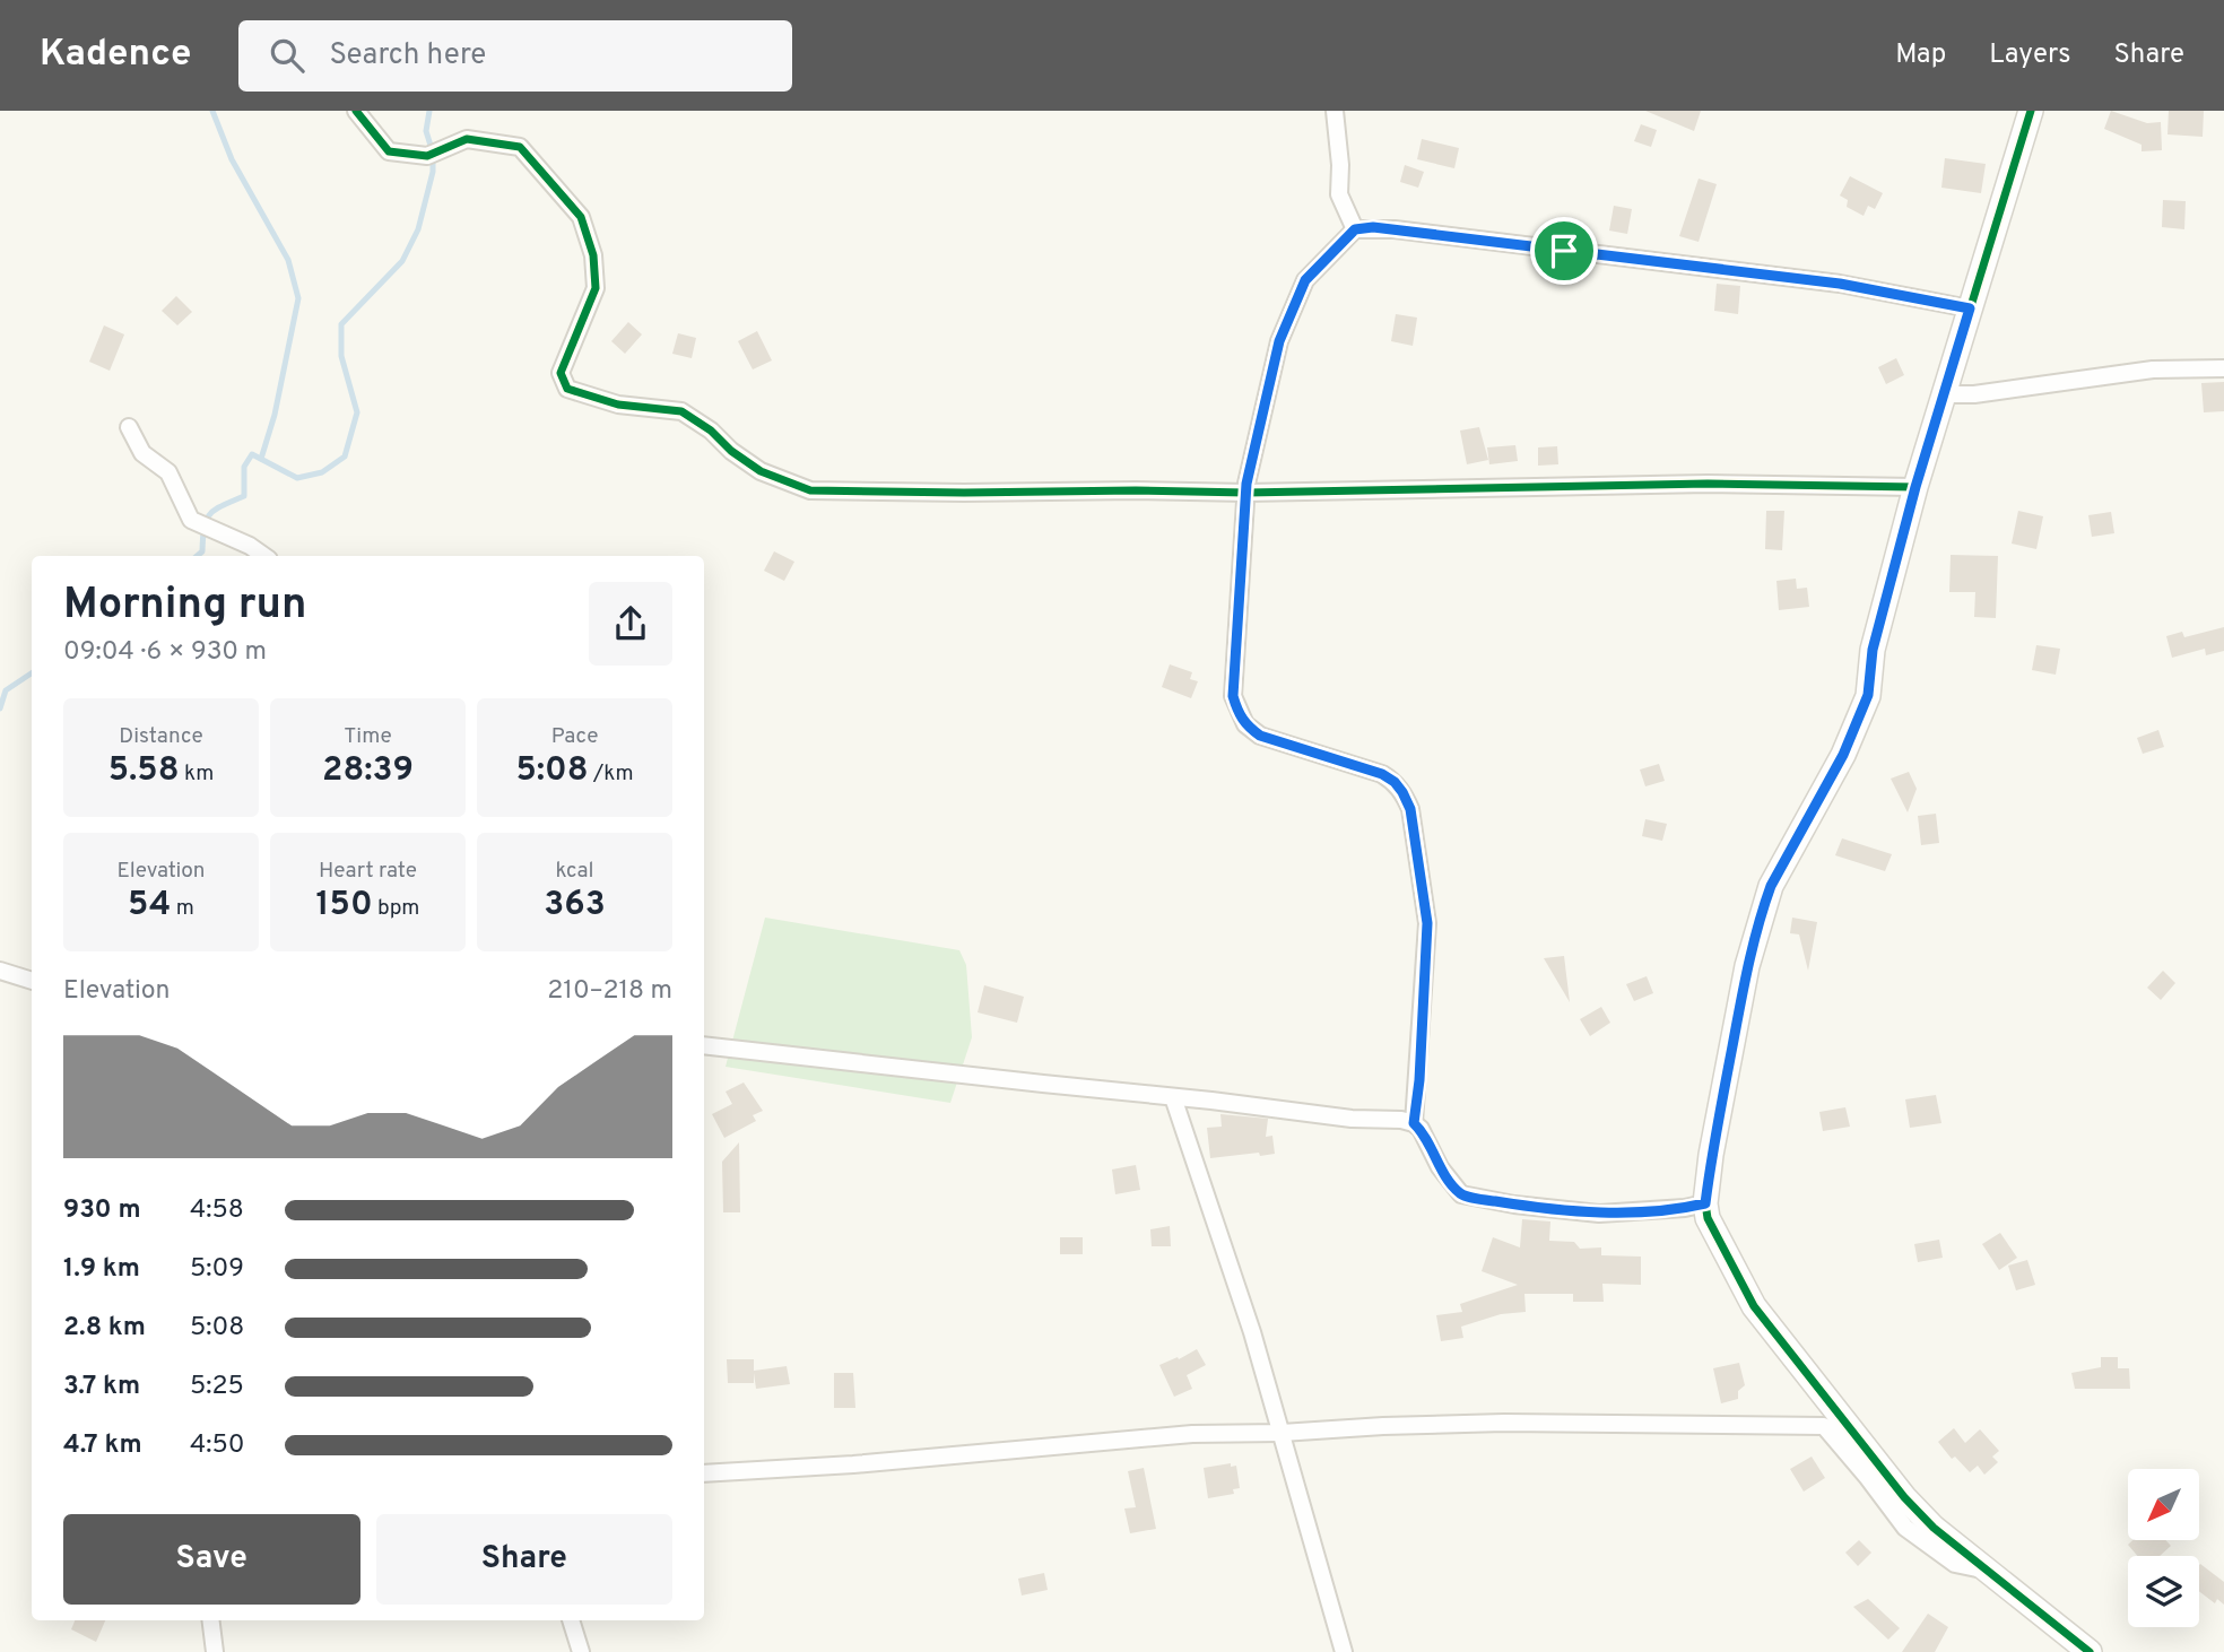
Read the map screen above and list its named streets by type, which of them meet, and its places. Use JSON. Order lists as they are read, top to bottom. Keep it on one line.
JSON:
{"north":"bottom left","page":{"header":"Kadence","search":"Search here","nav":["Map","Layers","Share"],"heading":["Morning run","09:04 · 6 × 930 m"],"stats":[["Distance","5.58 km"],["Time","28:39"],["Pace","5:08 /km"],["Elevation","54 m"],["Heart rate","150 bpm"],["kcal","363"]],"chart":["Elevation","210–218 m"],"list":[{"name":"930 m","note":"4:58"},{"name":"1.9 km","note":"5:09"},{"name":"2.8 km","note":"5:08"},{"name":"3.7 km","note":"5:25"},{"name":"4.7 km","note":"4:50"}],"buttons":["Save","Share"]}}
